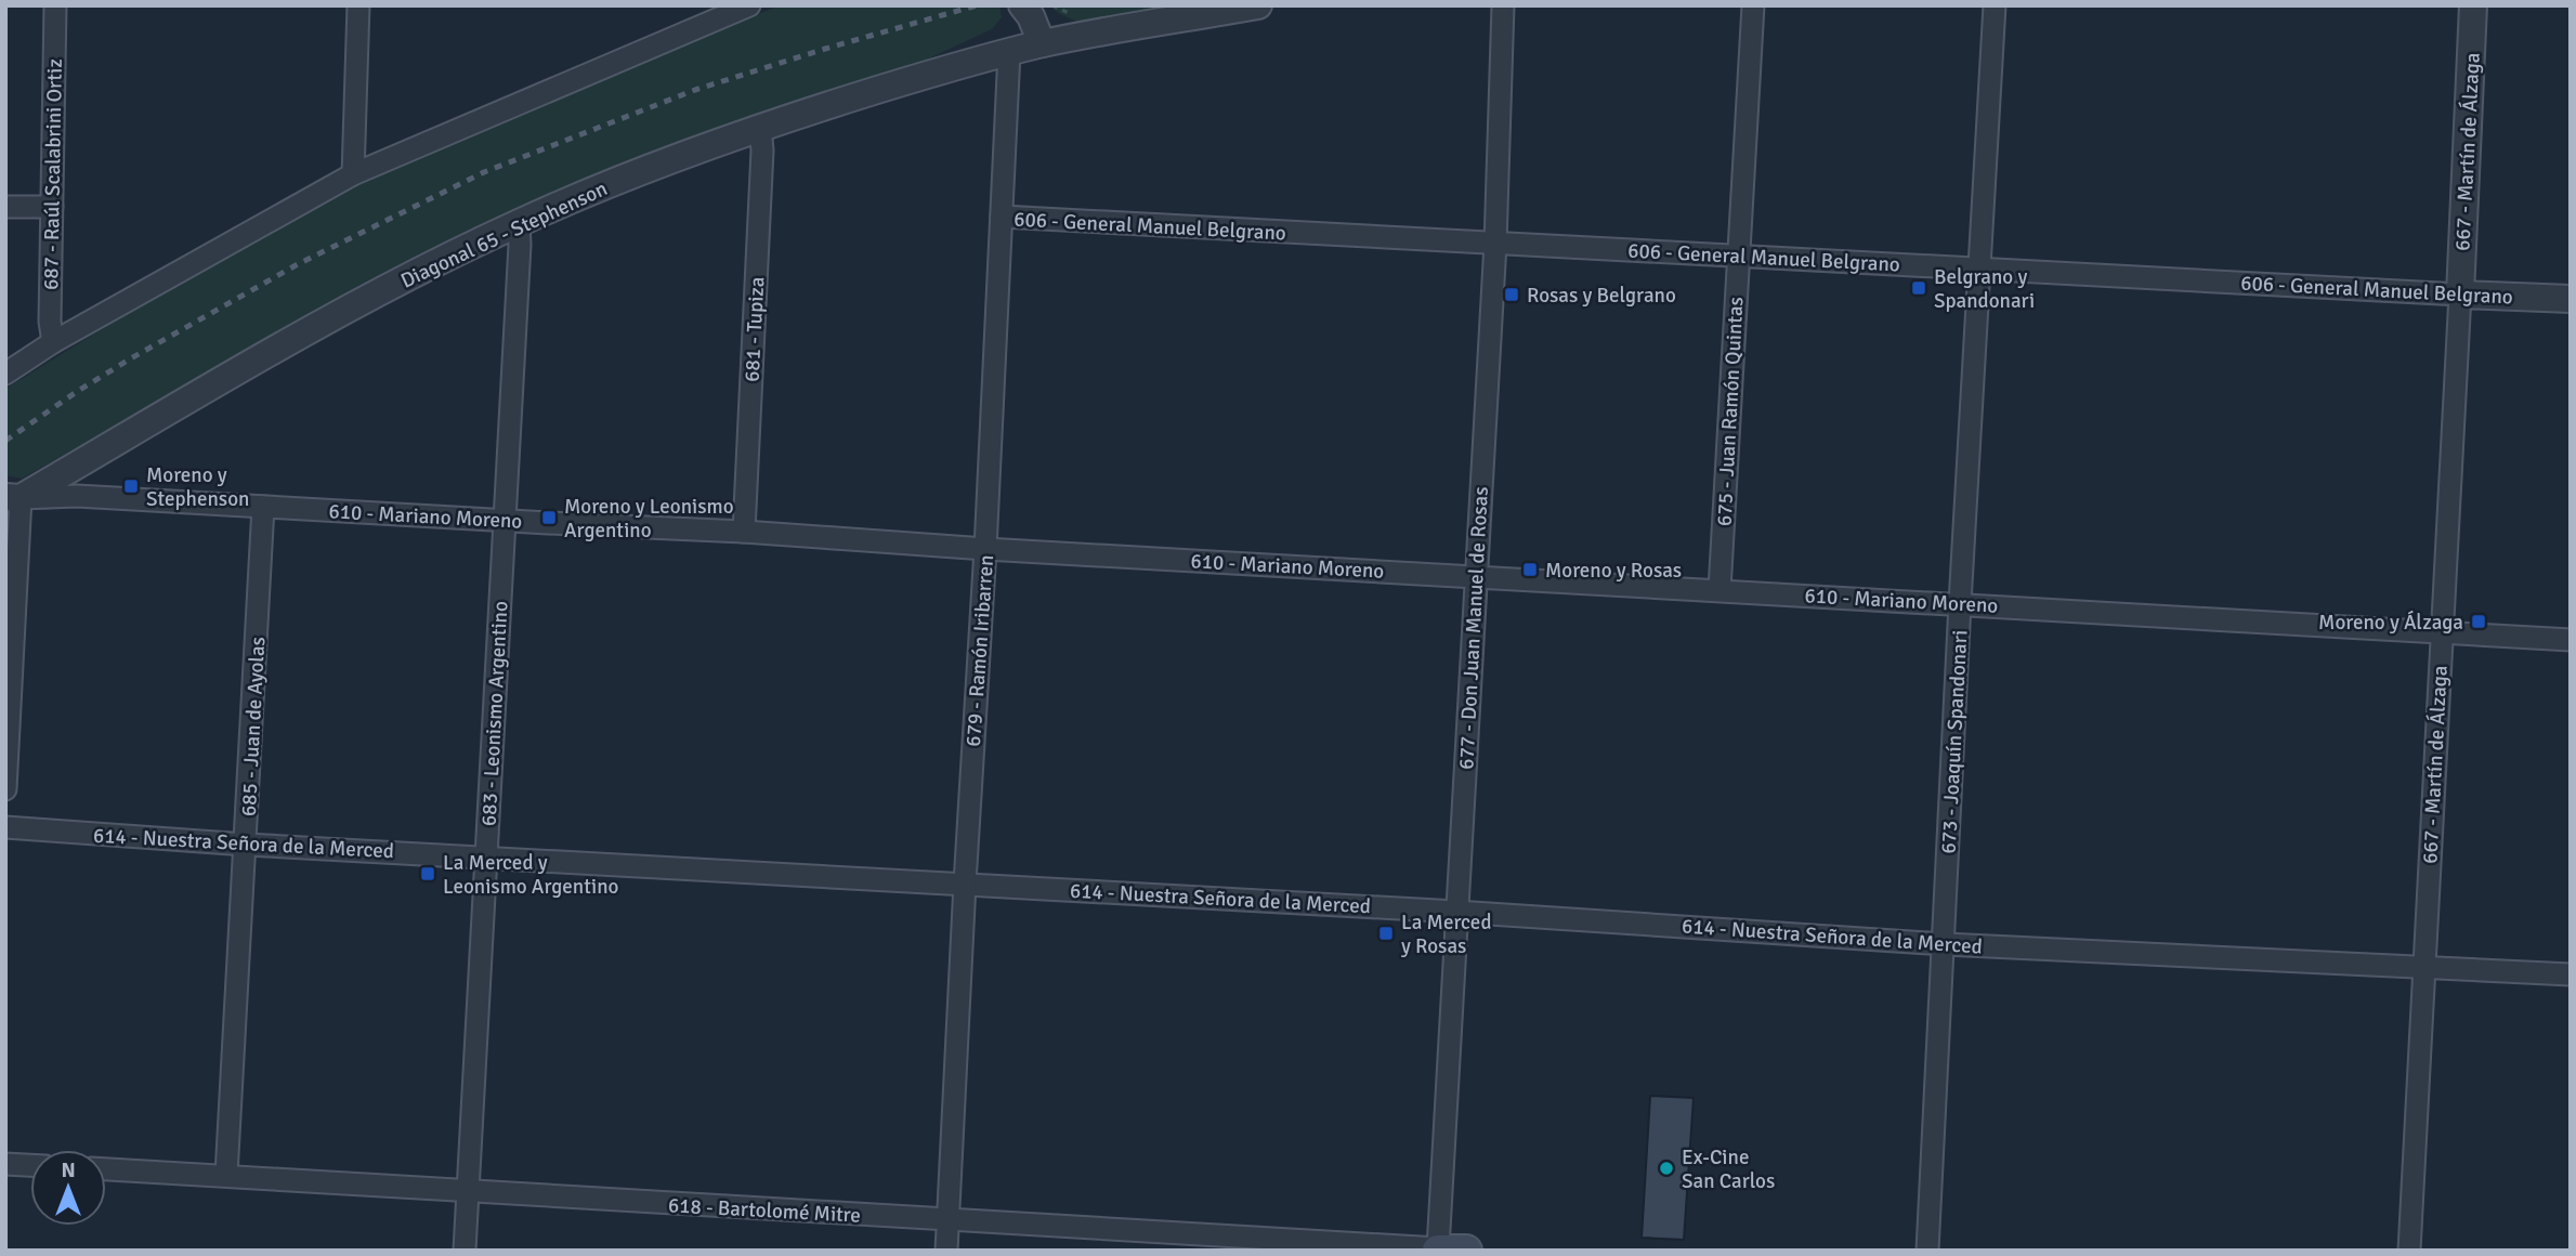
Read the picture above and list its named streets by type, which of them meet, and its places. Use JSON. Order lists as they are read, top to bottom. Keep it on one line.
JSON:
{"streets":{"street":["667 - Martín de Álzaga","687 - Raúl Scalabrini Ortiz","606 - General Manuel Belgrano","Diagonal 65 - Stephenson","681 - Tupiza","675 - Juan Ramón Quintas","610 - Mariano Moreno","677 - Don Juan Manuel de Rosas","679 - Ramón Iribarren","683 - Leonismo Argentino","685 - Juan de Ayolas","673 - Joaquín Spandonari","614 - Nuestra Señora de la Merced","618 - Bartolomé Mitre"]},"crossings":[["667 - Martín de Álzaga","606 - General Manuel Belgrano"],["667 - Martín de Álzaga","610 - Mariano Moreno"],["667 - Martín de Álzaga","614 - Nuestra Señora de la Merced"],["606 - General Manuel Belgrano","675 - Juan Ramón Quintas"],["606 - General Manuel Belgrano","677 - Don Juan Manuel de Rosas"],["606 - General Manuel Belgrano","679 - Ramón Iribarren"],["606 - General Manuel Belgrano","673 - Joaquín Spandonari"],["Diagonal 65 - Stephenson","681 - Tupiza"],["Diagonal 65 - Stephenson","610 - Mariano Moreno"],["Diagonal 65 - Stephenson","679 - Ramón Iribarren"],["Diagonal 65 - Stephenson","683 - Leonismo Argentino"],["681 - Tupiza","610 - Mariano Moreno"],["675 - Juan Ramón Quintas","610 - Mariano Moreno"],["610 - Mariano Moreno","677 - Don Juan Manuel de Rosas"],["610 - Mariano Moreno","679 - Ramón Iribarren"],["610 - Mariano Moreno","683 - Leonismo Argentino"],["610 - Mariano Moreno","685 - Juan de Ayolas"],["610 - Mariano Moreno","673 - Joaquín Spandonari"],["677 - Don Juan Manuel de Rosas","614 - Nuestra Señora de la Merced"],["677 - Don Juan Manuel de Rosas","618 - Bartolomé Mitre"],["679 - Ramón Iribarren","614 - Nuestra Señora de la Merced"],["679 - Ramón Iribarren","618 - Bartolomé Mitre"],["683 - Leonismo Argentino","614 - Nuestra Señora de la Merced"],["683 - Leonismo Argentino","618 - Bartolomé Mitre"],["685 - Juan de Ayolas","614 - Nuestra Señora de la Merced"],["685 - Juan de Ayolas","618 - Bartolomé Mitre"],["673 - Joaquín Spandonari","614 - Nuestra Señora de la Merced"]],"places":{"transit":["Belgrano y Spandonari","Rosas y Belgrano","Moreno y Stephenson","Moreno y Leonismo Argentino","Moreno y Rosas","Moreno y Álzaga","La Merced y Leonismo Argentino","La Merced y Rosas"],"other":["Ex-Cine San Carlos"]},"north":"top"}
